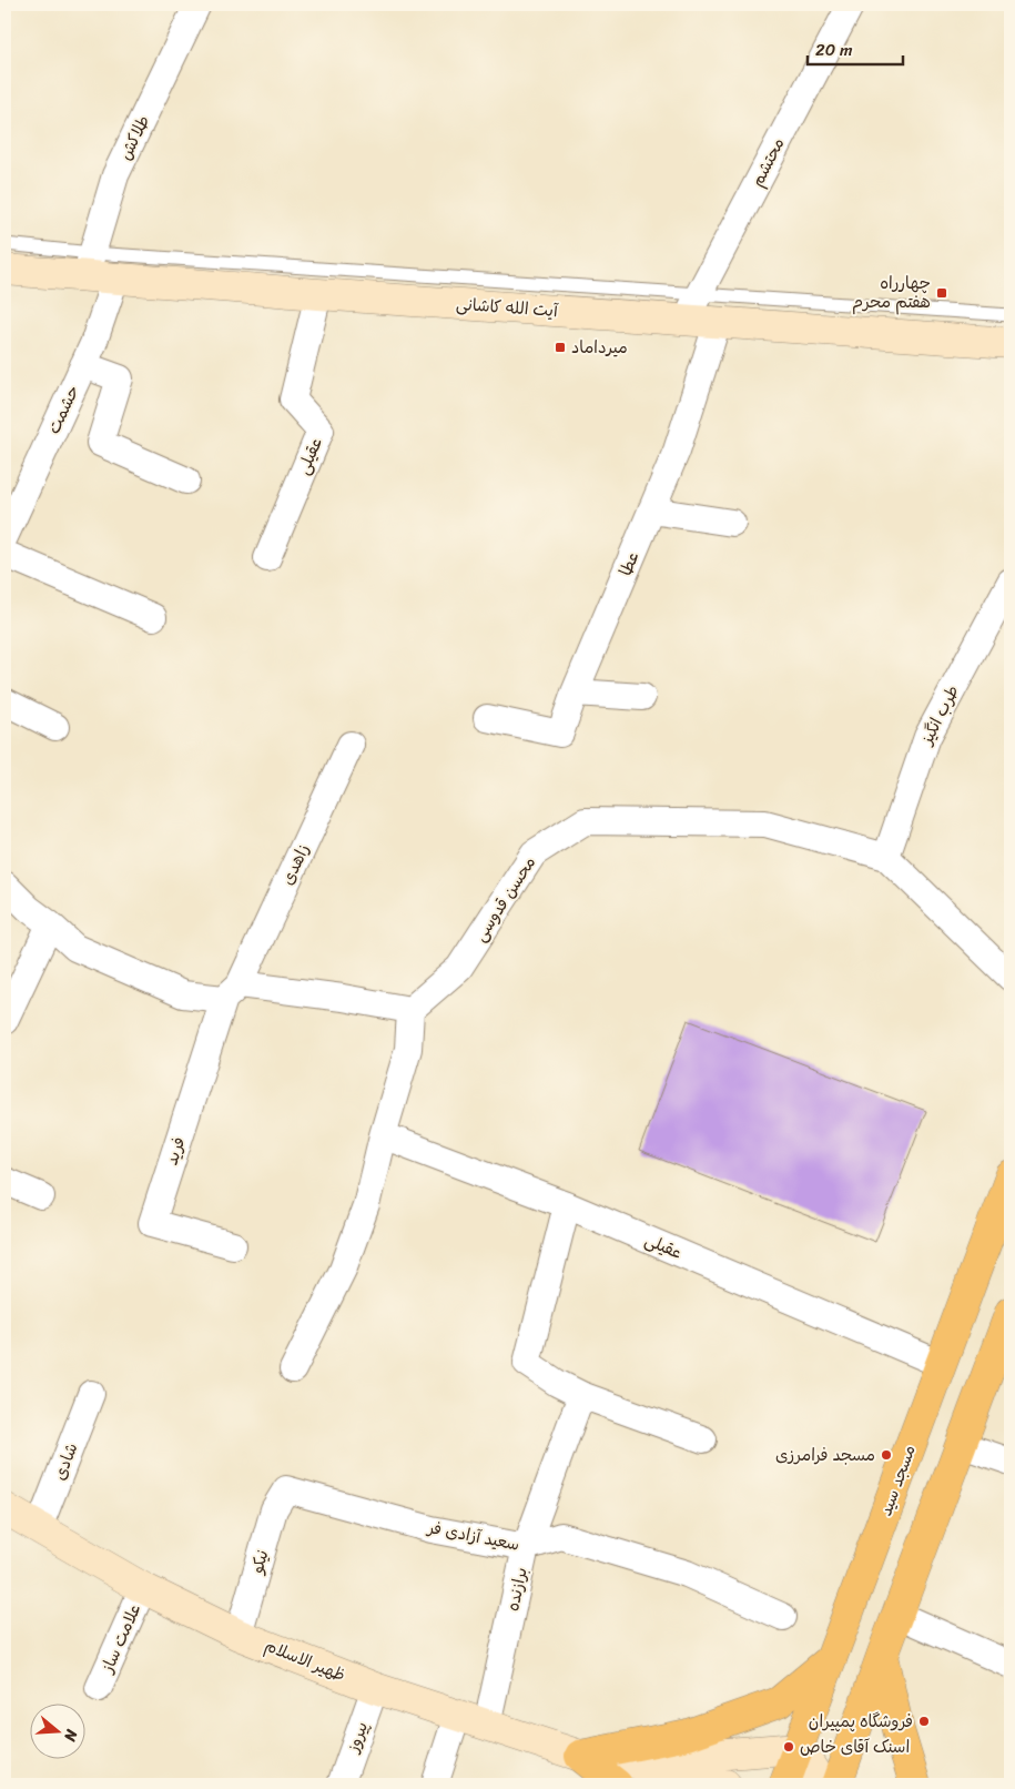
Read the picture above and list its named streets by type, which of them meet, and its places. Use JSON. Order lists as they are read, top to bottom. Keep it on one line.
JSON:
{"streets":{"main road":["آیت الله کاشانی","مسجد سید","ظهیر الاسلام"],"street":["طلاکش","محتشم","حشمت","عقیلی","عطا","طرب انگیز","زاهدی","محسن قدوسی","فرید","شادی","سعید آزادی فر","نیکو","برازنده","علامت ساز","پیروز"]},"crossings":[["طلاکش","آیت الله کاشانی"],["طلاکش","حشمت"],["محتشم","آیت الله کاشانی"],["آیت الله کاشانی","حشمت"],["آیت الله کاشانی","عقیلی"],["آیت الله کاشانی","عطا"],["عقیلی","مسجد سید"],["طرب انگیز","محسن قدوسی"],["زاهدی","فرید"],["شادی","ظهیر الاسلام"],["سعید آزادی فر","نیکو"],["سعید آزادی فر","برازنده"],["نیکو","ظهیر الاسلام"],["برازنده","ظهیر الاسلام"],["علامت ساز","ظهیر الاسلام"],["ظهیر الاسلام","پیروز"]],"places":{"transit":["چهارراه هفتم محرم","میرداماد"],"other":["مسجد فرامرزی","فروشگاه پمپیران","اسنک آقای خاص"]},"scale_bar":"20 m","north":"right"}
